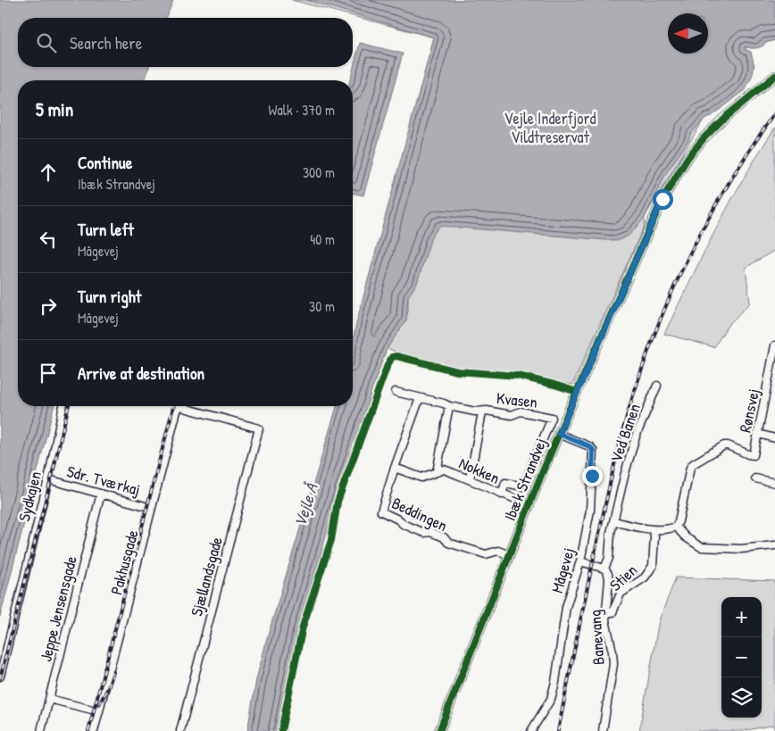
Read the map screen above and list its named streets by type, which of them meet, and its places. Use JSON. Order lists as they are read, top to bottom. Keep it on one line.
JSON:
{"streets":{"street":["Kvasen","Rønsvej","Ved Banen","Nokken","Ibæk Strandvej","Sdr. Tværkaj","Sydkajen","Beddingen","Pakhusgade","Mågevej","Sjællandsgade","Stien","Jeppe Jensensgade","Banevang"]},"crossings":[["Kvasen","Nokken"],["Kvasen","Beddingen"],["Ved Banen","Banevang"],["Nokken","Ibæk Strandvej"],["Nokken","Beddingen"],["Ibæk Strandvej","Beddingen"],["Ibæk Strandvej","Mågevej"],["Sdr. Tværkaj","Sydkajen"],["Sdr. Tværkaj","Pakhusgade"],["Sdr. Tværkaj","Jeppe Jensensgade"],["Stien","Banevang"]],"water":["Vejle Å"],"parks":["Vejle Inderfjord Vildtreservat"],"north":"left","page":{"search":"Search here","heading":["5 min","Walk · 370 m"],"list":[["Continue","Ibæk Strandvej","300 m"],["Turn left","Mågevej","40 m"],["Turn right","Mågevej","30 m"],"Arrive at destination"],"map_buttons":["+","−"]}}
